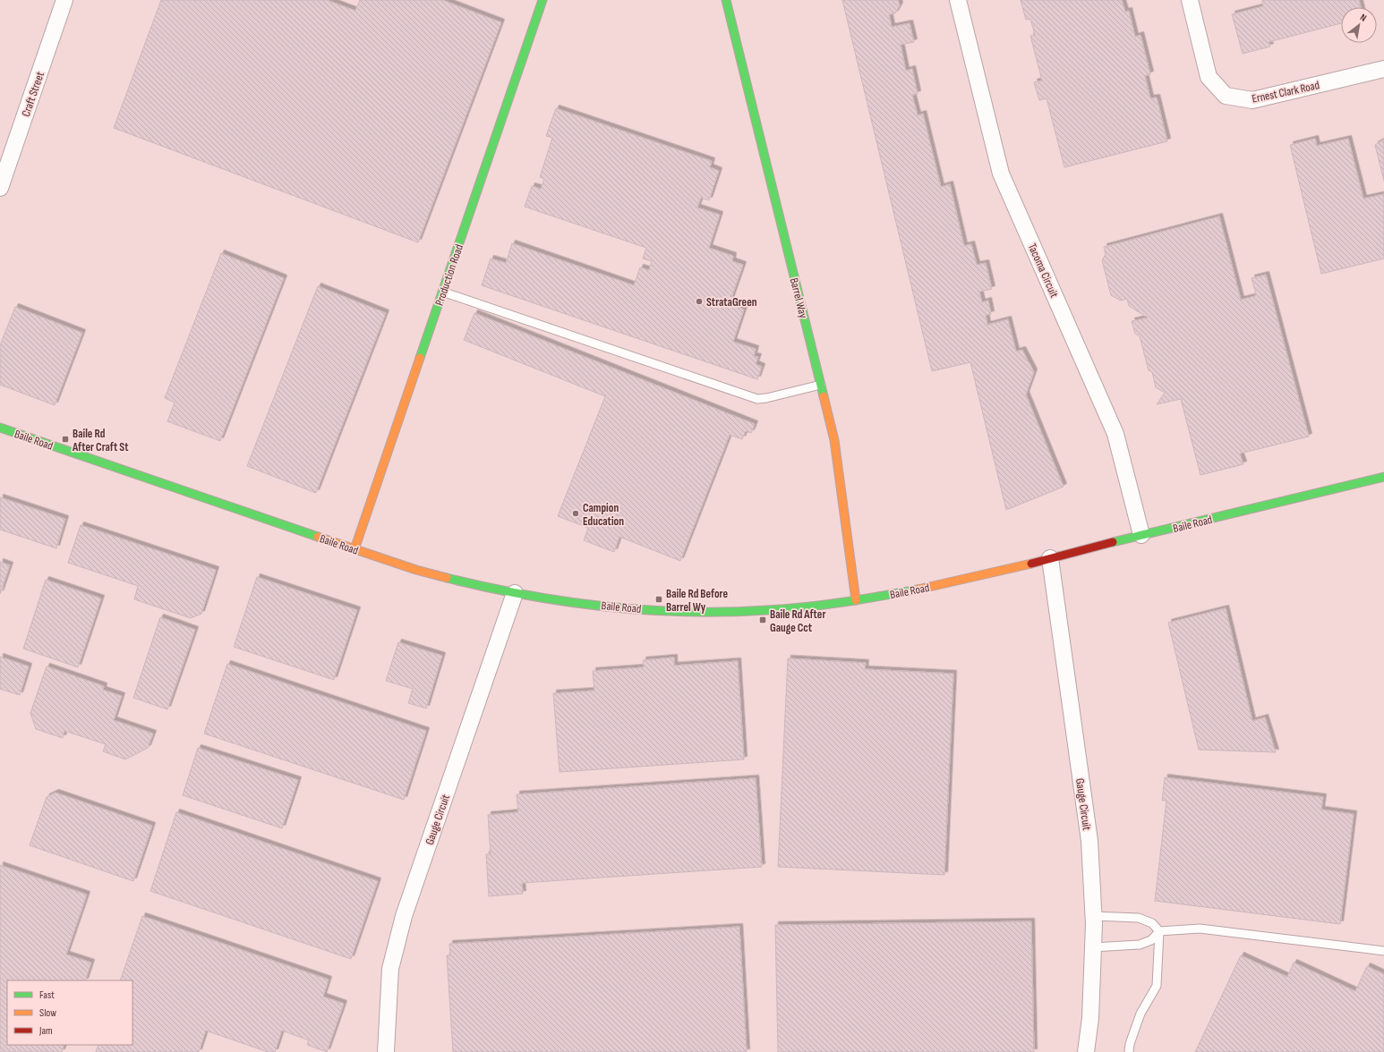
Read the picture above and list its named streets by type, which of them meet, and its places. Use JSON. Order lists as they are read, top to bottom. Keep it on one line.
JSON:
{"streets":{"street":["Ernest Clark Road","Craft Street","Tacoma Circuit","Production Road","Barrel Way","Baile Road","Gauge Circuit"]},"crossings":[["Tacoma Circuit","Baile Road"],["Production Road","Baile Road"],["Barrel Way","Baile Road"],["Baile Road","Gauge Circuit"]],"places":{"other":["StrataGreen","Campion Education"],"transit":["Baile Rd After Craft St","Baile Rd Before Barrel Wy","Baile Rd After Gauge Cct"]},"legend":["Fast","Slow","Jam"],"north":"top right"}
